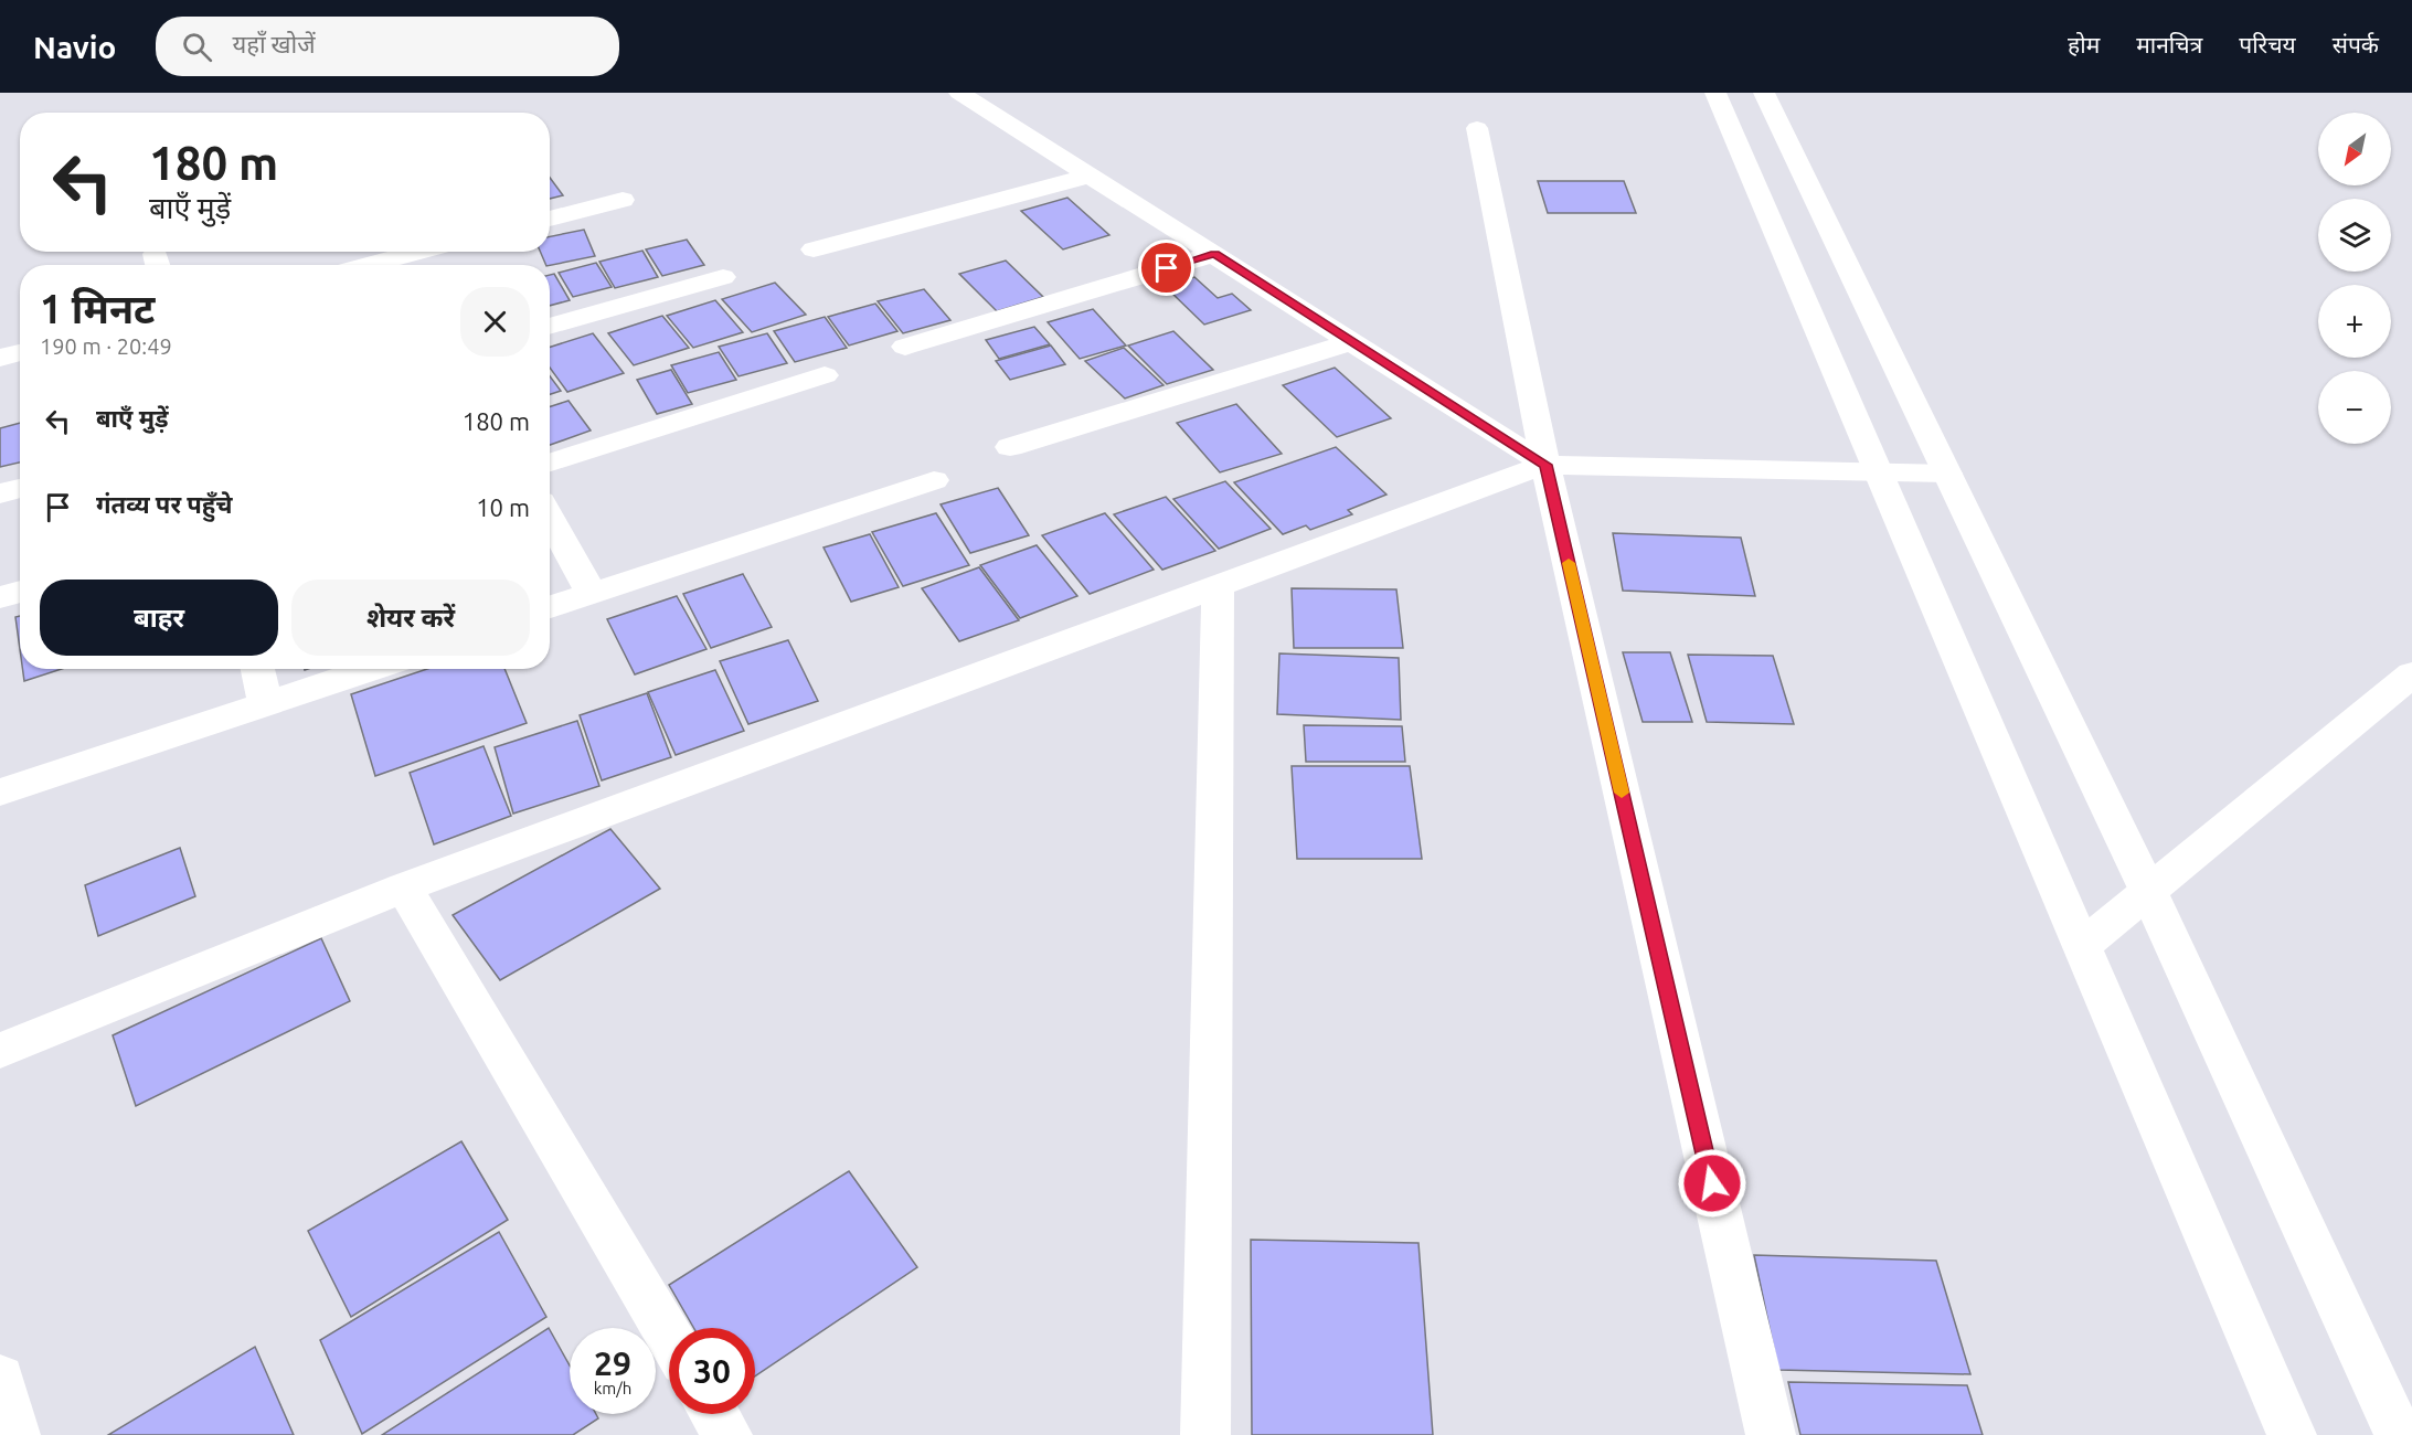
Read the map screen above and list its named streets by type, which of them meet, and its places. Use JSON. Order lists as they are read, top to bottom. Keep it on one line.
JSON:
{"north":"bottom left","page":{"header":"Navio","search":"यहाँ खोजें","nav":["होम","मानचित्र","परिचय","संपर्क"],"map_buttons":["+","−"],"turn":["180 m","बाएँ मुड़ें"],"heading":["1 मिनट","190 m · 20:49"],"list":[{"name":"बाएँ मुड़ें","value":"180 m"},{"name":"गंतव्य पर पहुँचे","value":"10 m"}],"buttons":["बाहर","शेयर करें"],"speed":"29 km/h","limit":"30"}}
